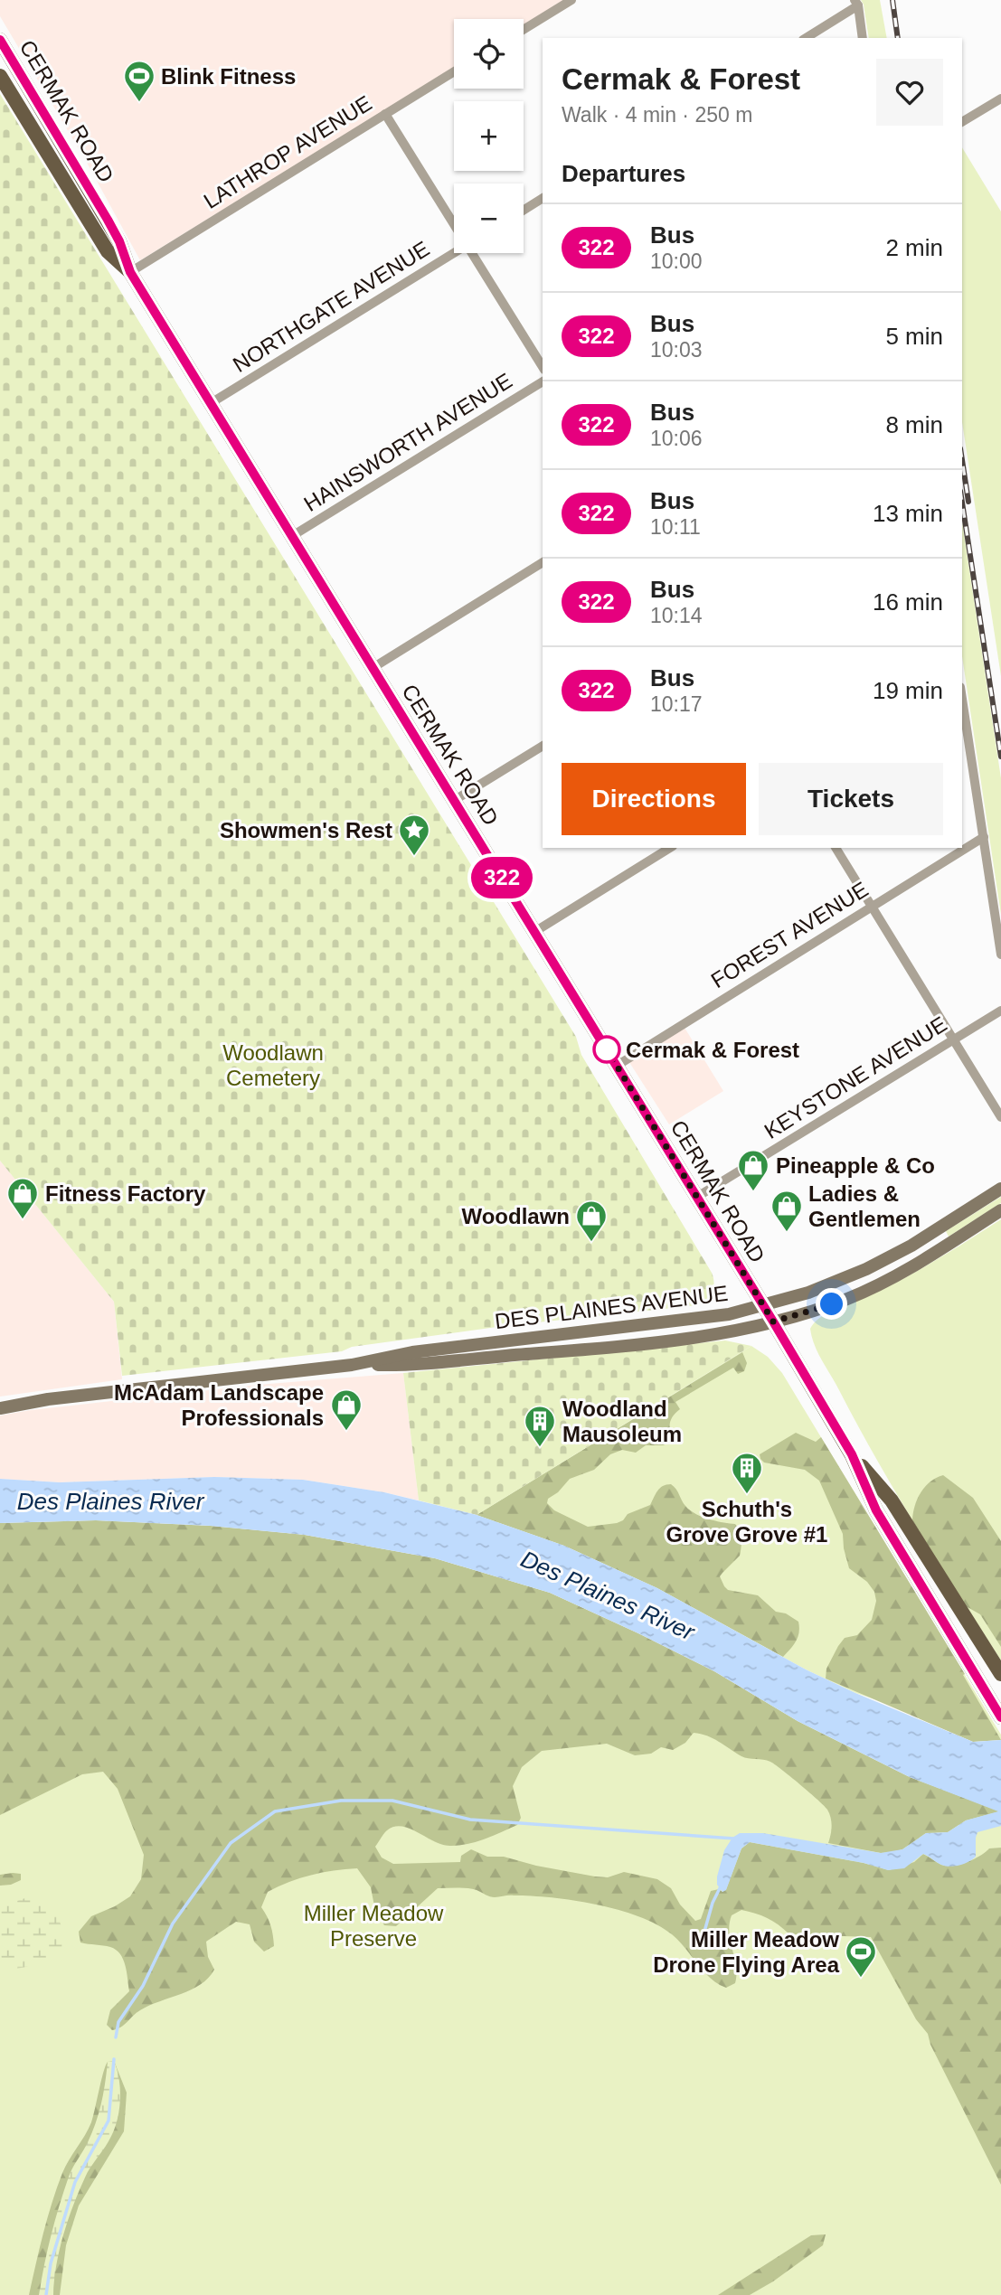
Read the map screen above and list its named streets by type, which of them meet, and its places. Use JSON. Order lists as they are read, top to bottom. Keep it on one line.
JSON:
{"streets":{"main road":["CERMAK ROAD","DES PLAINES AVENUE"],"street":["LATHROP AVENUE","NORTHGATE AVENUE","HAINSWORTH AVENUE","FOREST AVENUE","KEYSTONE AVENUE"]},"crossings":[["CERMAK ROAD","LATHROP AVENUE"],["CERMAK ROAD","NORTHGATE AVENUE"],["CERMAK ROAD","HAINSWORTH AVENUE"],["CERMAK ROAD","FOREST AVENUE"],["CERMAK ROAD","KEYSTONE AVENUE"],["CERMAK ROAD","DES PLAINES AVENUE"]],"water":["Des Plaines River"],"parks":["Woodlawn Cemetery","Miller Meadow Preserve"],"places":{"sports":["Blink Fitness","Miller Meadow Drone Flying Area"],"place":["Showmen's Rest"],"other":["Cermak & Forest"],"shop":["Pineapple & Co","Fitness Factory","Ladies & Gentlemen","Woodlawn","McAdam Landscape Professionals"],"building":["Woodland Mausoleum","Schuth's Grove Grove #1"]},"lines":["bus line 322"],"page":{"on_map":"322","map_buttons":["+","−"],"heading":[["Cermak & Forest","Walk · 4 min · 250 m"],"Departures"],"list":[{"mark":"322","name":"Bus","note":"10:00","value":"2 min"},{"mark":"322","name":"Bus","note":"10:03","value":"5 min"},{"mark":"322","name":"Bus","note":"10:06","value":"8 min"},{"mark":"322","name":"Bus","note":"10:11","value":"13 min"},{"mark":"322","name":"Bus","note":"10:14","value":"16 min"},{"mark":"322","name":"Bus","note":"10:17","value":"19 min"}],"buttons":["Directions","Tickets"]}}
